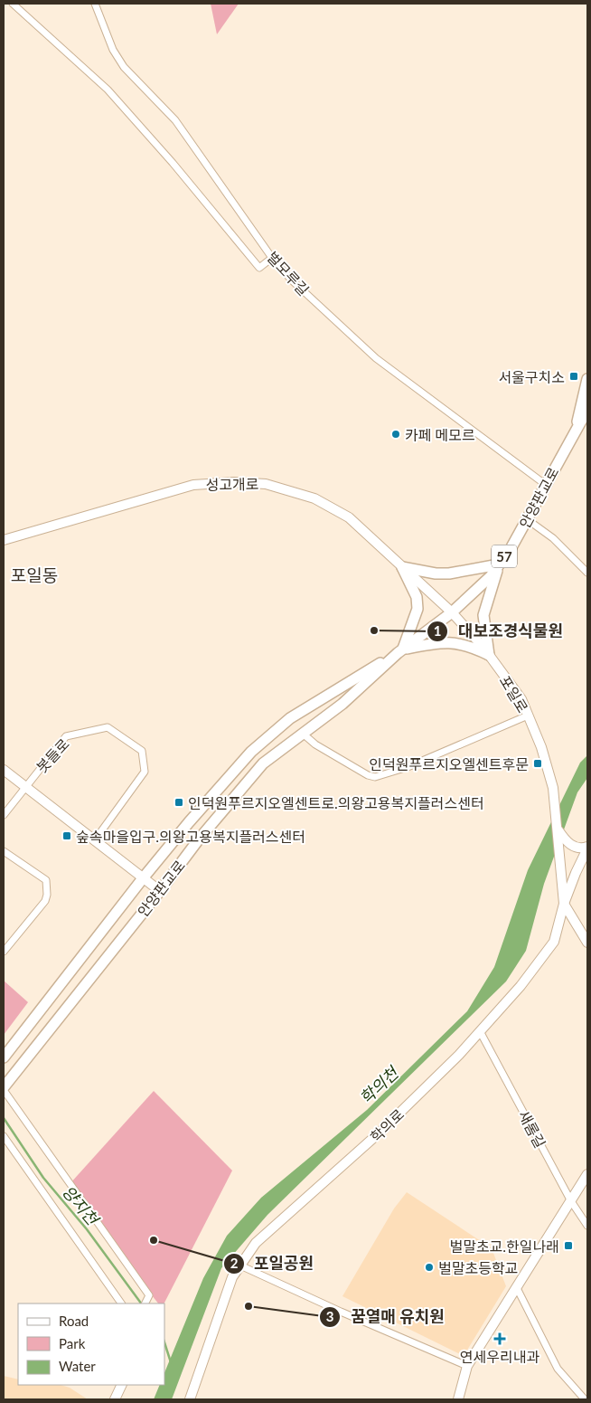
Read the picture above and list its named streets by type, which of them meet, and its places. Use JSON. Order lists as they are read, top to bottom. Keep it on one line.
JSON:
{"streets":{"main road":["안양판교로","57"],"street":["벌모루길","성고개로","포일로","봇들로","학의로","새롬길"]},"crossings":[["벌모루길","안양판교로"],["성고개로","안양판교로"],["성고개로","포일로"],["안양판교로","포일로"],["포일로","학의로"],["학의로","새롬길"]],"districts":["포일동"],"water":["학의천","양지천"],"places":{"transit":["서울구치소","인덕원푸르지오엘센트후문","인덕원푸르지오엘센트로.의왕고용복지플러스센터","숲속마을입구.의왕고용복지플러스센터","벌말초교.한일나래"],"other":["카페 메모르","대보조경식물원","포일공원","벌말초등학교","꿈열매 유치원"],"health":["연세우리내과"]},"legend":["Road","Park","Water"]}
